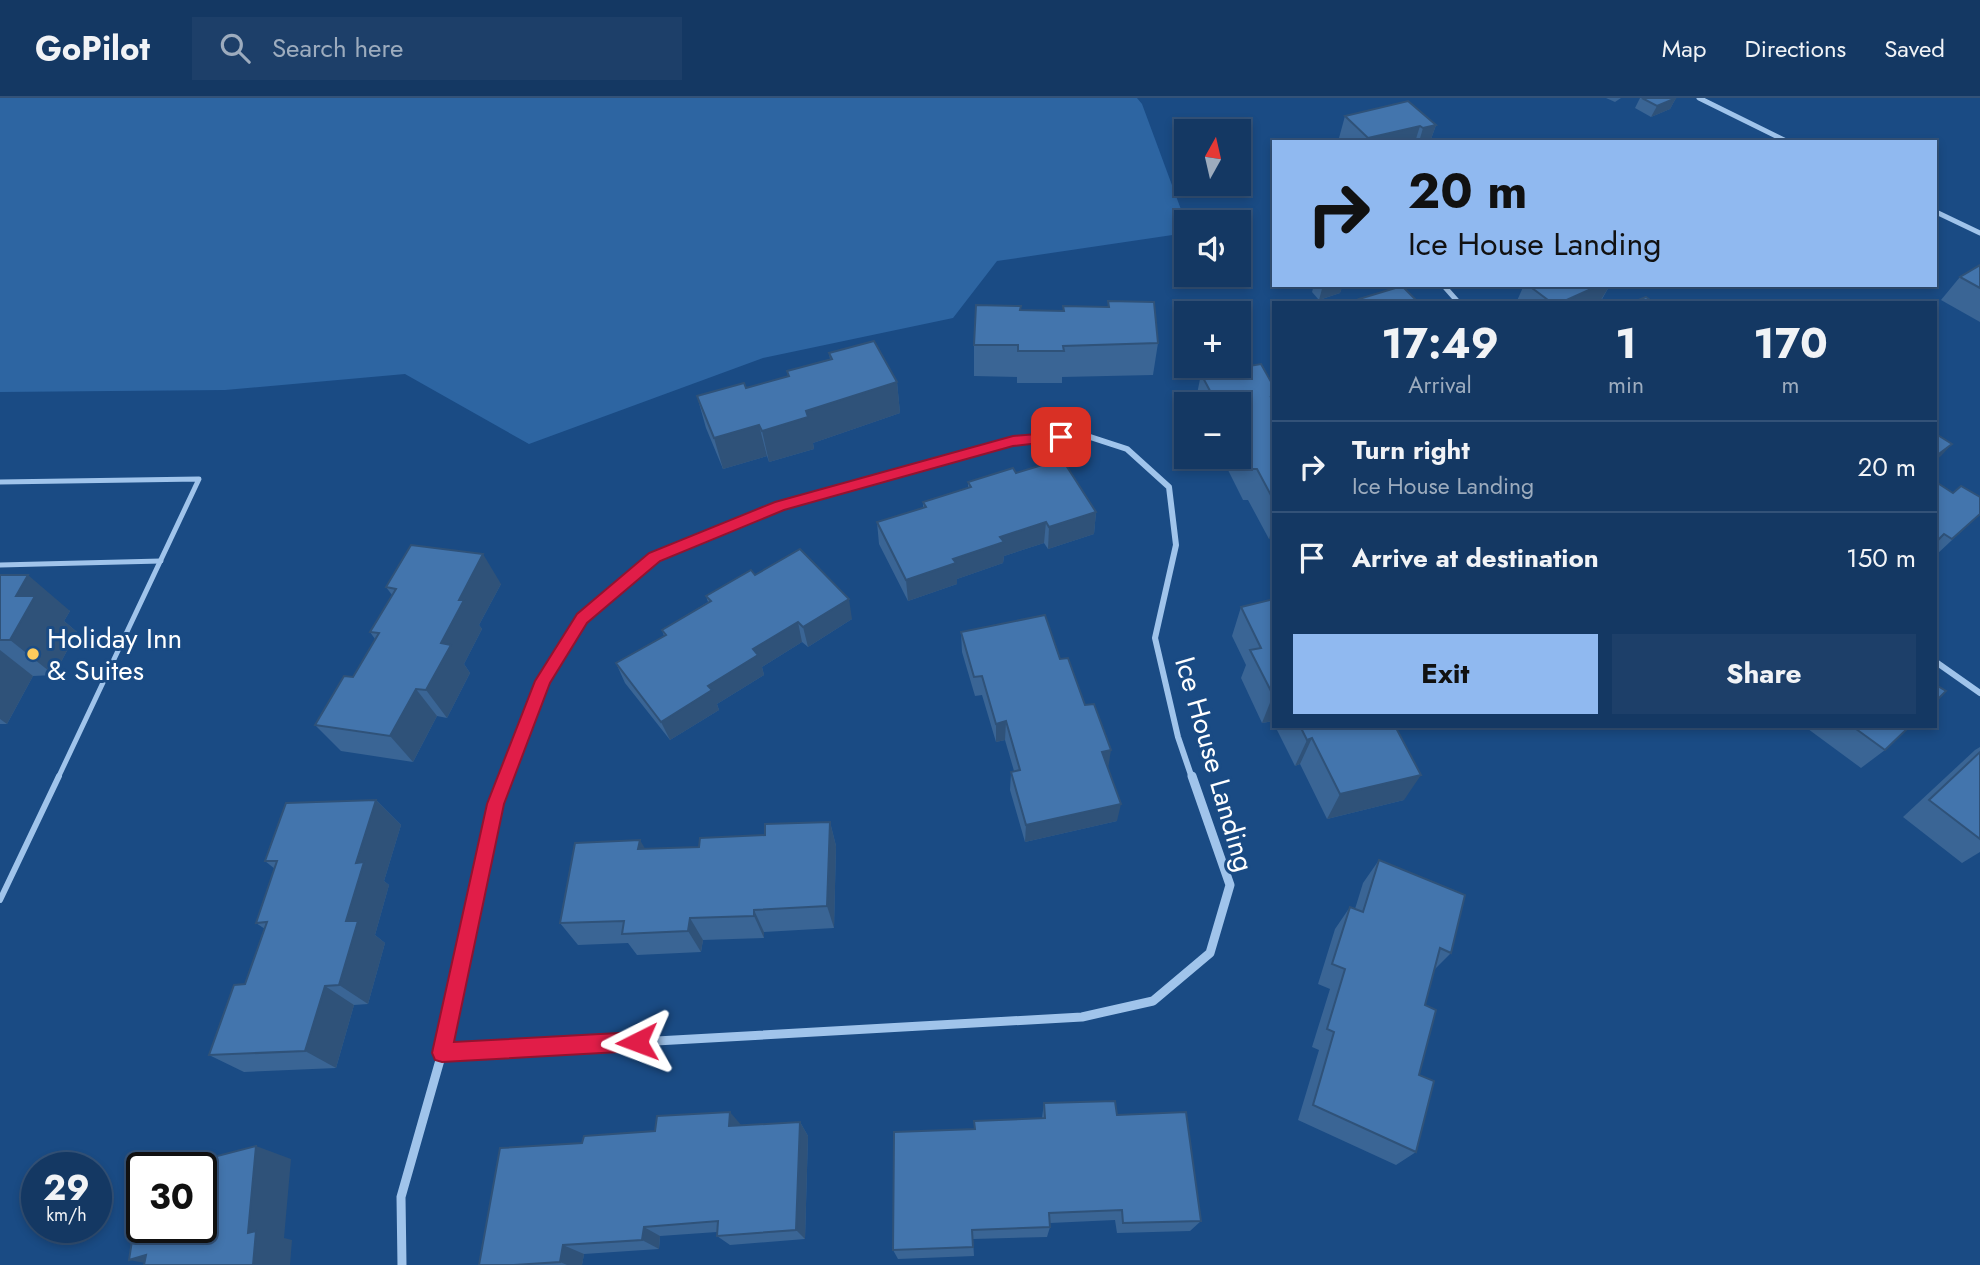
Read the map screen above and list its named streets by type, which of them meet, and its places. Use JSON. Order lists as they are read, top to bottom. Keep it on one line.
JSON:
{"streets":{"street":["Ice House Landing"]},"places":["Holiday Inn & Suites"],"north":"top","page":{"header":"GoPilot","search":"Search here","nav":["Map","Directions","Saved"],"map_buttons":["+","−"],"turn":["20 m","Ice House Landing"],"eta":["17:49","Arrival","1","min","170","m"],"list":[{"name":"Turn right","note":"Ice House Landing","value":"20 m"},{"name":"Arrive at destination","value":"150 m"}],"buttons":["Exit","Share"],"speed":"29 km/h","limit":"30"}}
